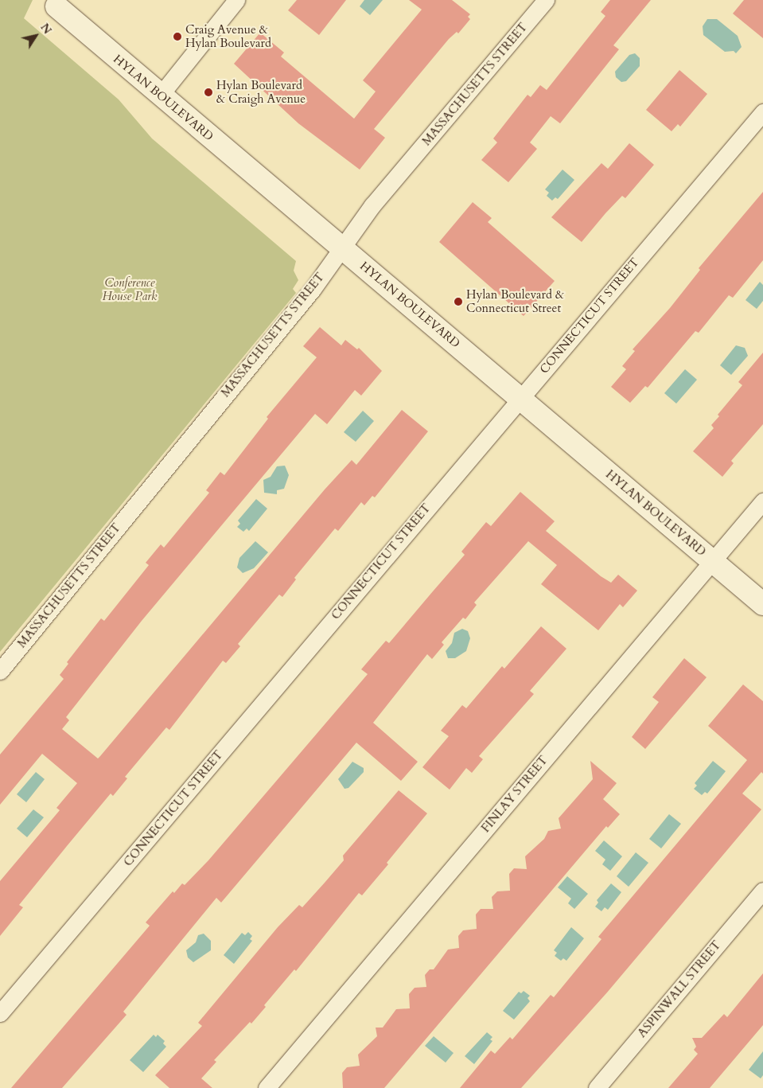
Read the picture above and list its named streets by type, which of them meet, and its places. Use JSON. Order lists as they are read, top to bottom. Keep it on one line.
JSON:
{"streets":{"street":["MASSACHUSETTS STREET","HYLAN BOULEVARD","CONNECTICUT STREET","FINLAY STREET","ASPINWALL STREET"]},"crossings":[["MASSACHUSETTS STREET","HYLAN BOULEVARD"],["HYLAN BOULEVARD","CONNECTICUT STREET"],["HYLAN BOULEVARD","FINLAY STREET"]],"parks":["Conference House Park"],"places":["Craig Avenue & Hylan Boulevard","Hylan Boulevard & Craigh Avenue","Hylan Boulevard & Connecticut Street"],"north":"top right"}
